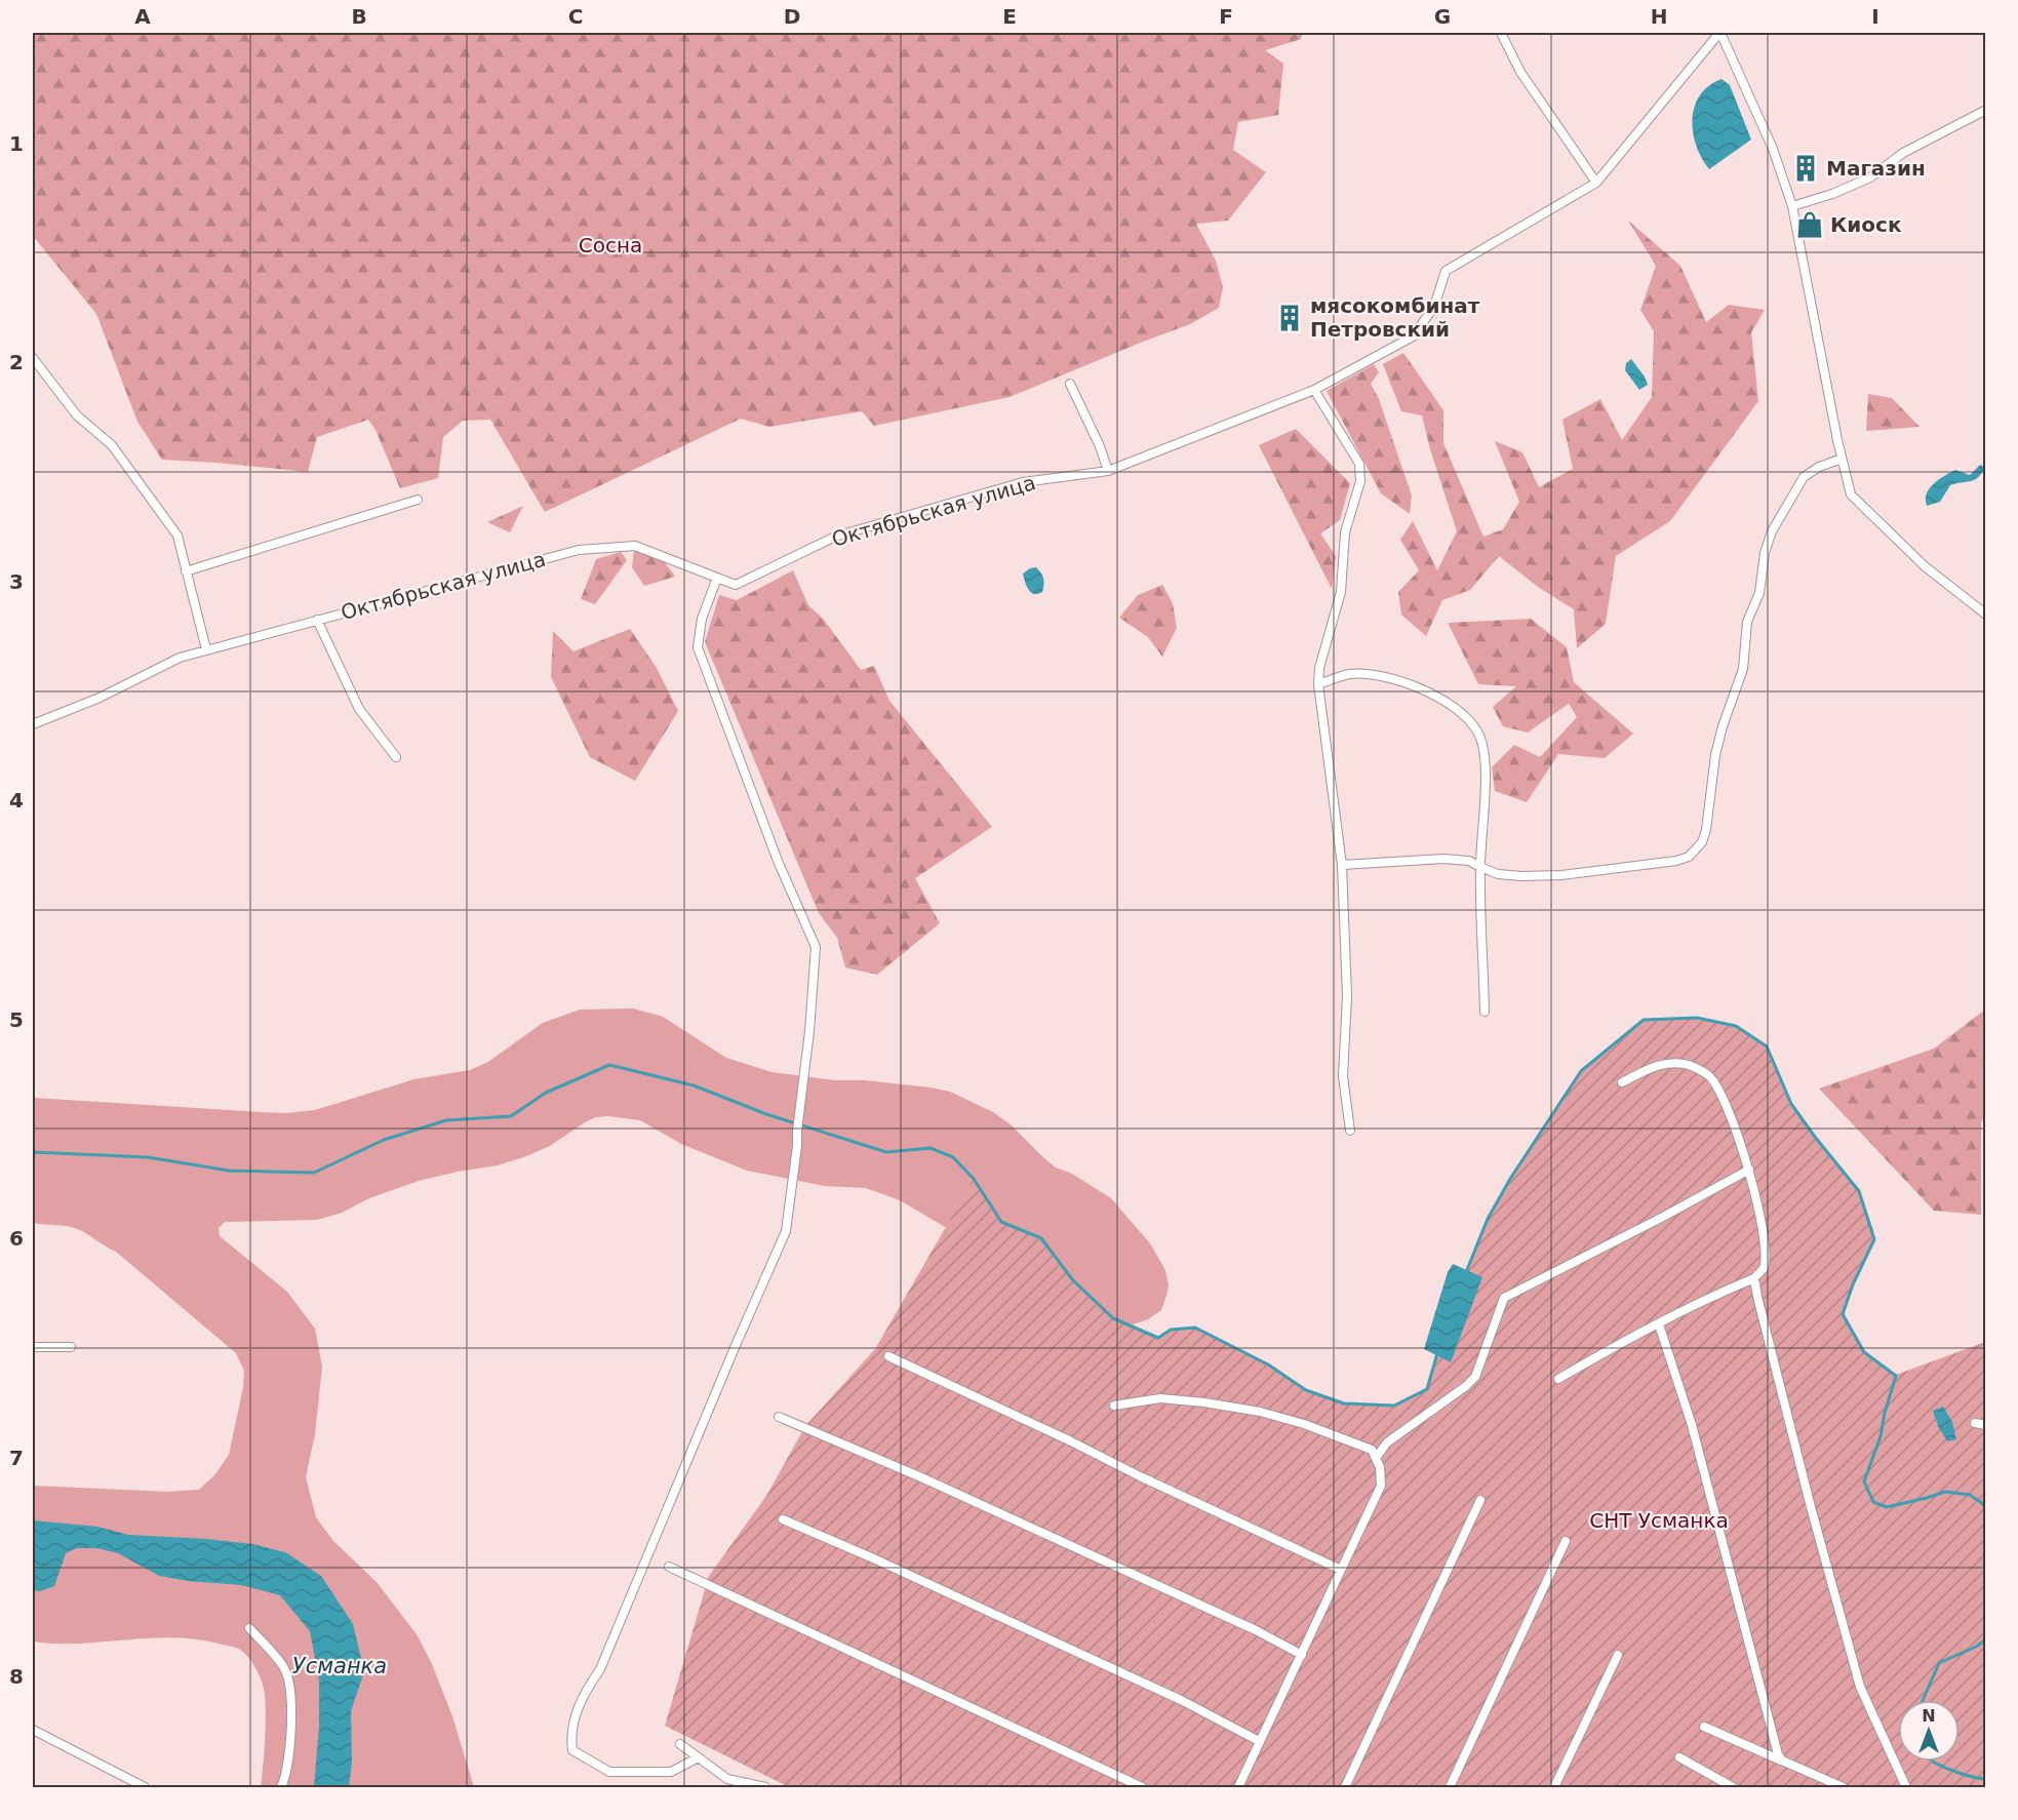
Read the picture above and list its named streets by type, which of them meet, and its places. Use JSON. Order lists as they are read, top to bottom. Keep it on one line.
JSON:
{"streets":{"street":["Октябрьская улица"]},"water":["Усманка"],"parks":["Сосна","СНТ Усманка"],"places":{"building":["Магазин","мясокомбинат Петровский"],"shop":["Киоск"]},"north":"top","grid":{"columns":["A","B","C","D","E","F","G","H","I"],"rows":["1","2","3","4","5","6","7","8"]}}
